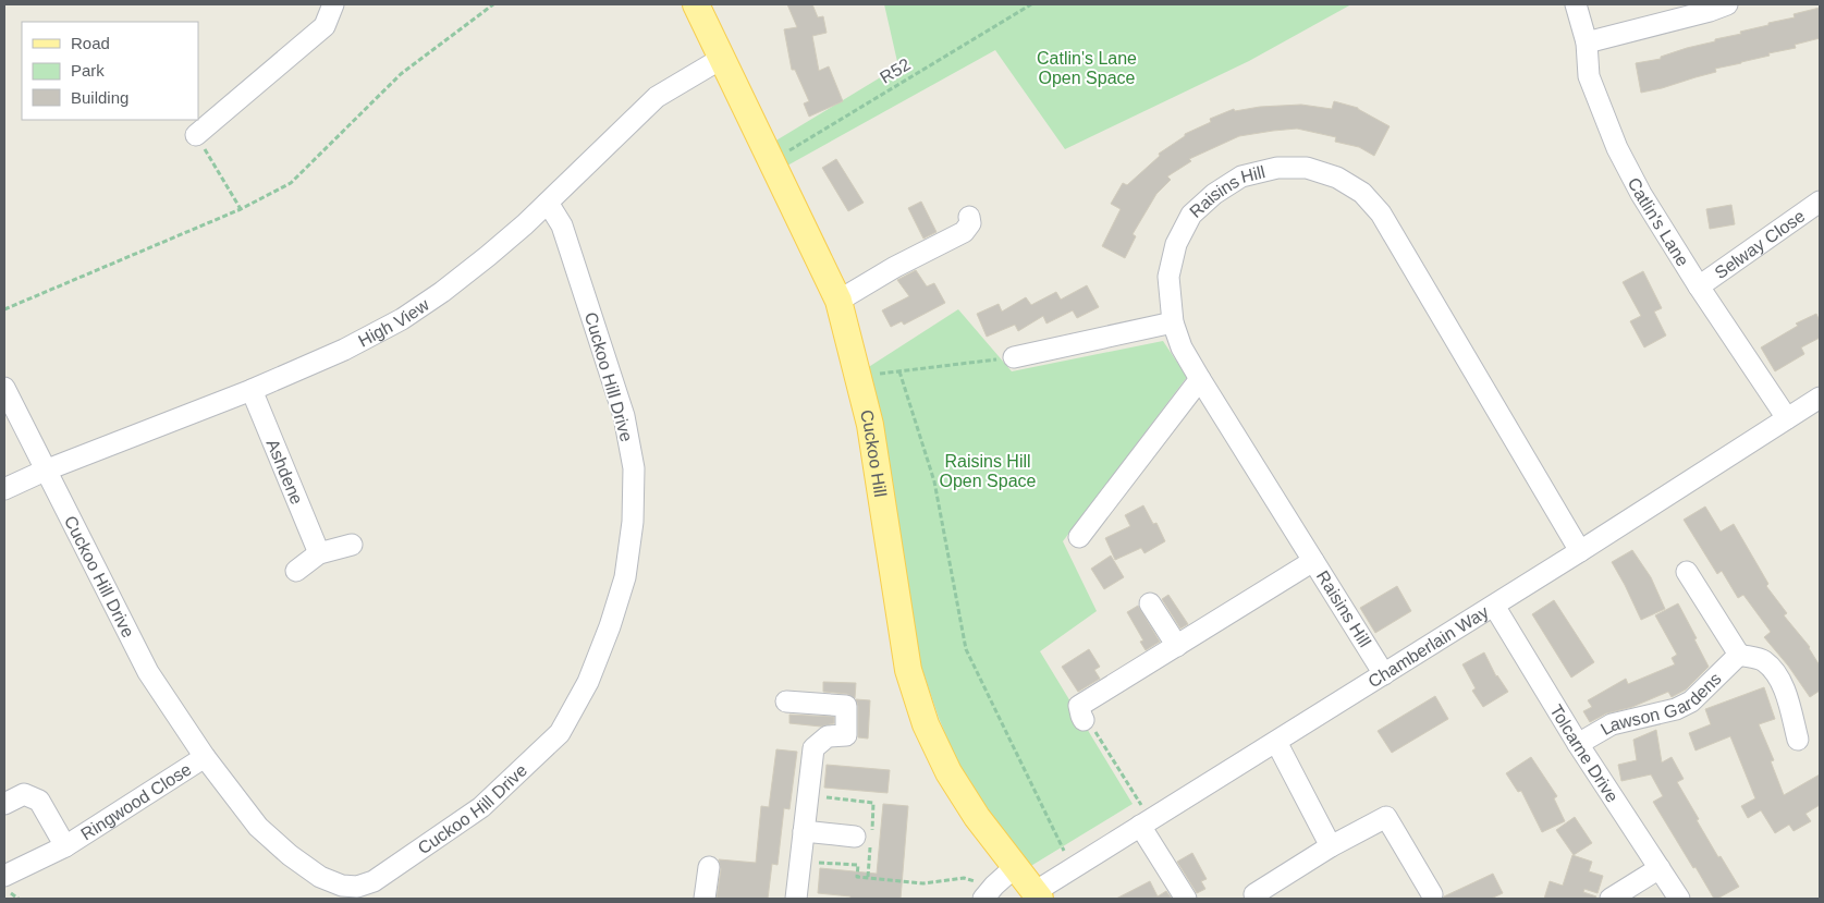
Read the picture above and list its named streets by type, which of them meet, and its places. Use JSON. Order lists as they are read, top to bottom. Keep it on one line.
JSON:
{"streets":{"main road":["Cuckoo Hill"],"street":["Raisins Hill","Catlin's Lane","Selway Close","High View","Cuckoo Hill Drive","Ashdene","Chamberlain Way","Lawson Gardens","Tolcarne Drive","Ringwood Close"],"path":["R52"]},"crossings":[["R52","Cuckoo Hill"],["Raisins Hill","Chamberlain Way"],["Catlin's Lane","Selway Close"],["Catlin's Lane","Chamberlain Way"],["High View","Cuckoo Hill Drive"],["High View","Cuckoo Hill"],["High View","Ashdene"],["Cuckoo Hill Drive","Ringwood Close"],["Cuckoo Hill","Chamberlain Way"],["Chamberlain Way","Tolcarne Drive"],["Lawson Gardens","Tolcarne Drive"]],"parks":["Catlin's Lane Open Space","Raisins Hill Open Space"],"legend":["Road","Park","Building"]}
